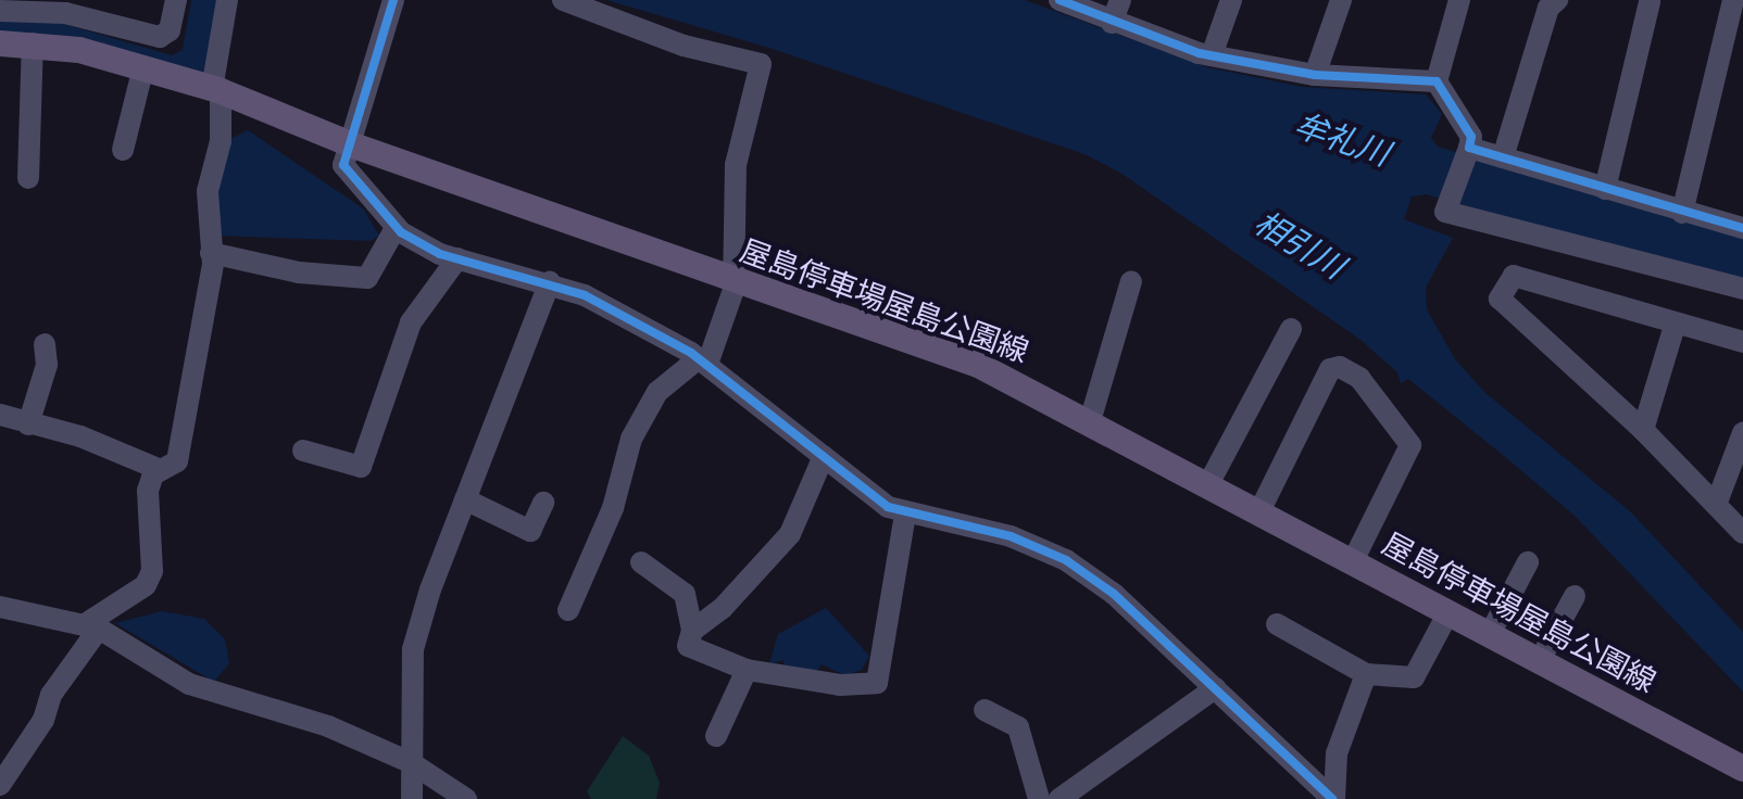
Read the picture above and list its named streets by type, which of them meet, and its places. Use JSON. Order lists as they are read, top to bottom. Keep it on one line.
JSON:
{"streets":{"main road":["屋島停車場屋島公園線"]},"water":["牟礼川","相引川"]}
